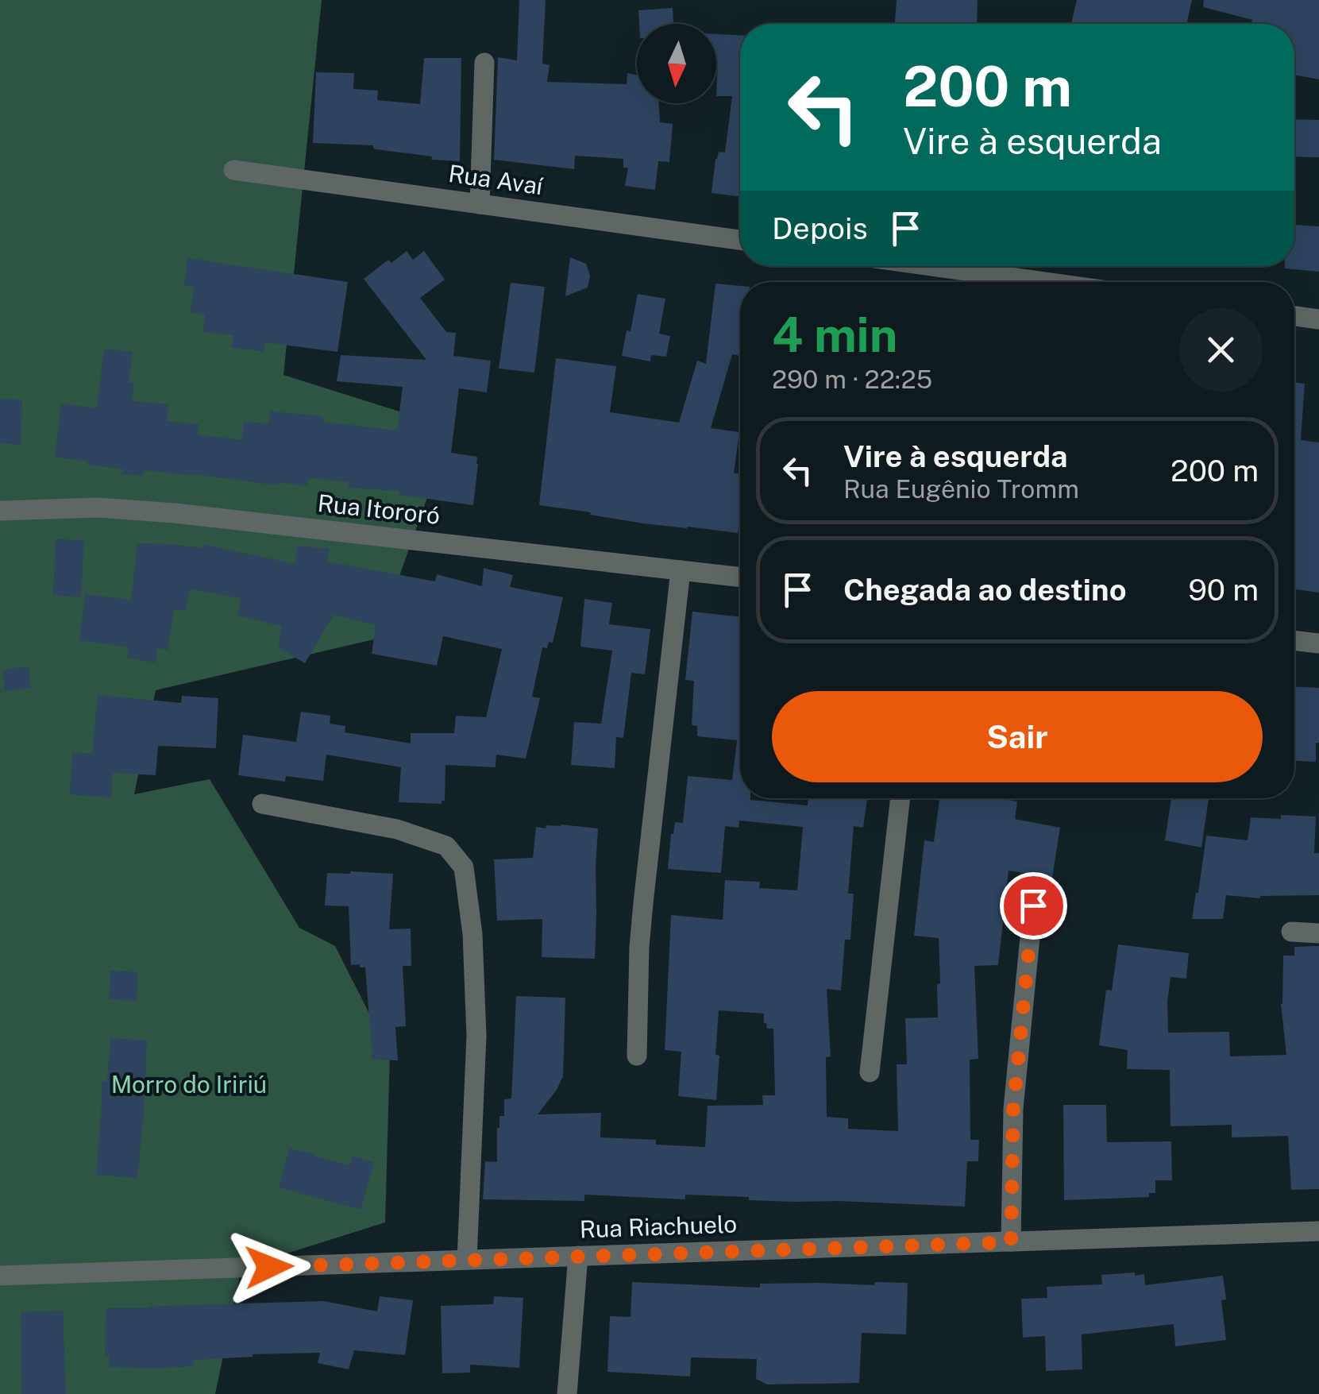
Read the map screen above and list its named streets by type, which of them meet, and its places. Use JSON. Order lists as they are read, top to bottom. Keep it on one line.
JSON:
{"streets":{"street":["Rua Avaí","Rua Itororó","Rua Riachuelo"]},"parks":["Morro do Iririú"],"north":"bottom","page":{"turn":["200 m","Vire à esquerda"],"then":"Depois","heading":["4 min","290 m · 22:25"],"list":[{"name":"Vire à esquerda","note":"Rua Eugênio Tromm","value":"200 m"},{"name":"Chegada ao destino","value":"90 m"}],"buttons":"Sair"}}
